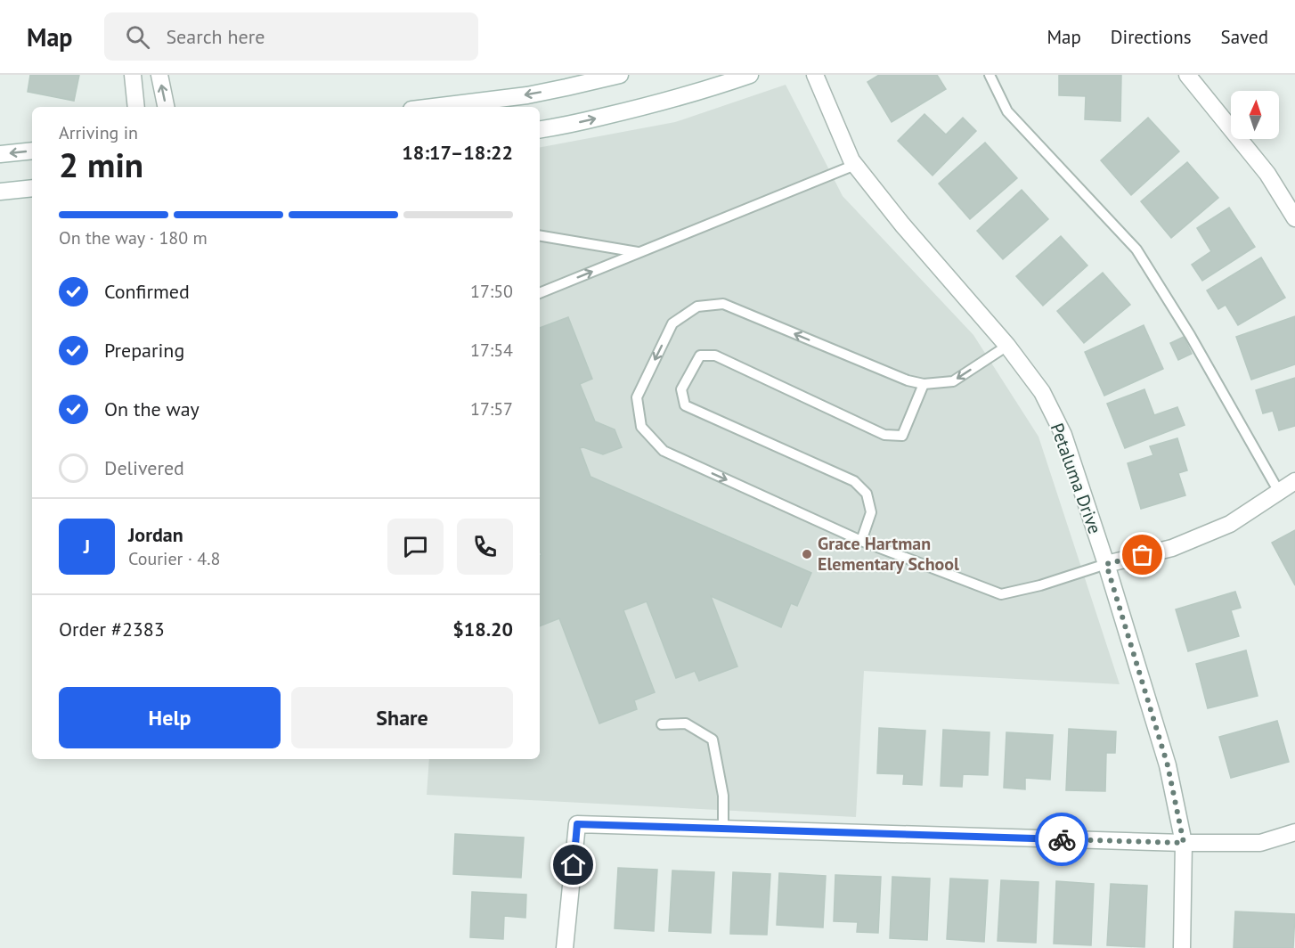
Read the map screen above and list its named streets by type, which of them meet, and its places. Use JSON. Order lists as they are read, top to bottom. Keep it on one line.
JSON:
{"streets":{"street":["Petaluma Drive"]},"places":["Grace Hartman Elementary School"],"north":"top","page":{"header":"Map","search":"Search here","nav":["Map","Directions","Saved"],"heading":["2 min","Arriving in","18:17–18:22"],"panel":["Jordan","Courier · 4.8","Order #2383","$18.20"],"bar":"On the way · 180 m","list":[["Confirmed","17:50"],["Preparing","17:54"],["On the way","17:57"],"Delivered"],"round":"J","buttons":["Help","Share"]}}
